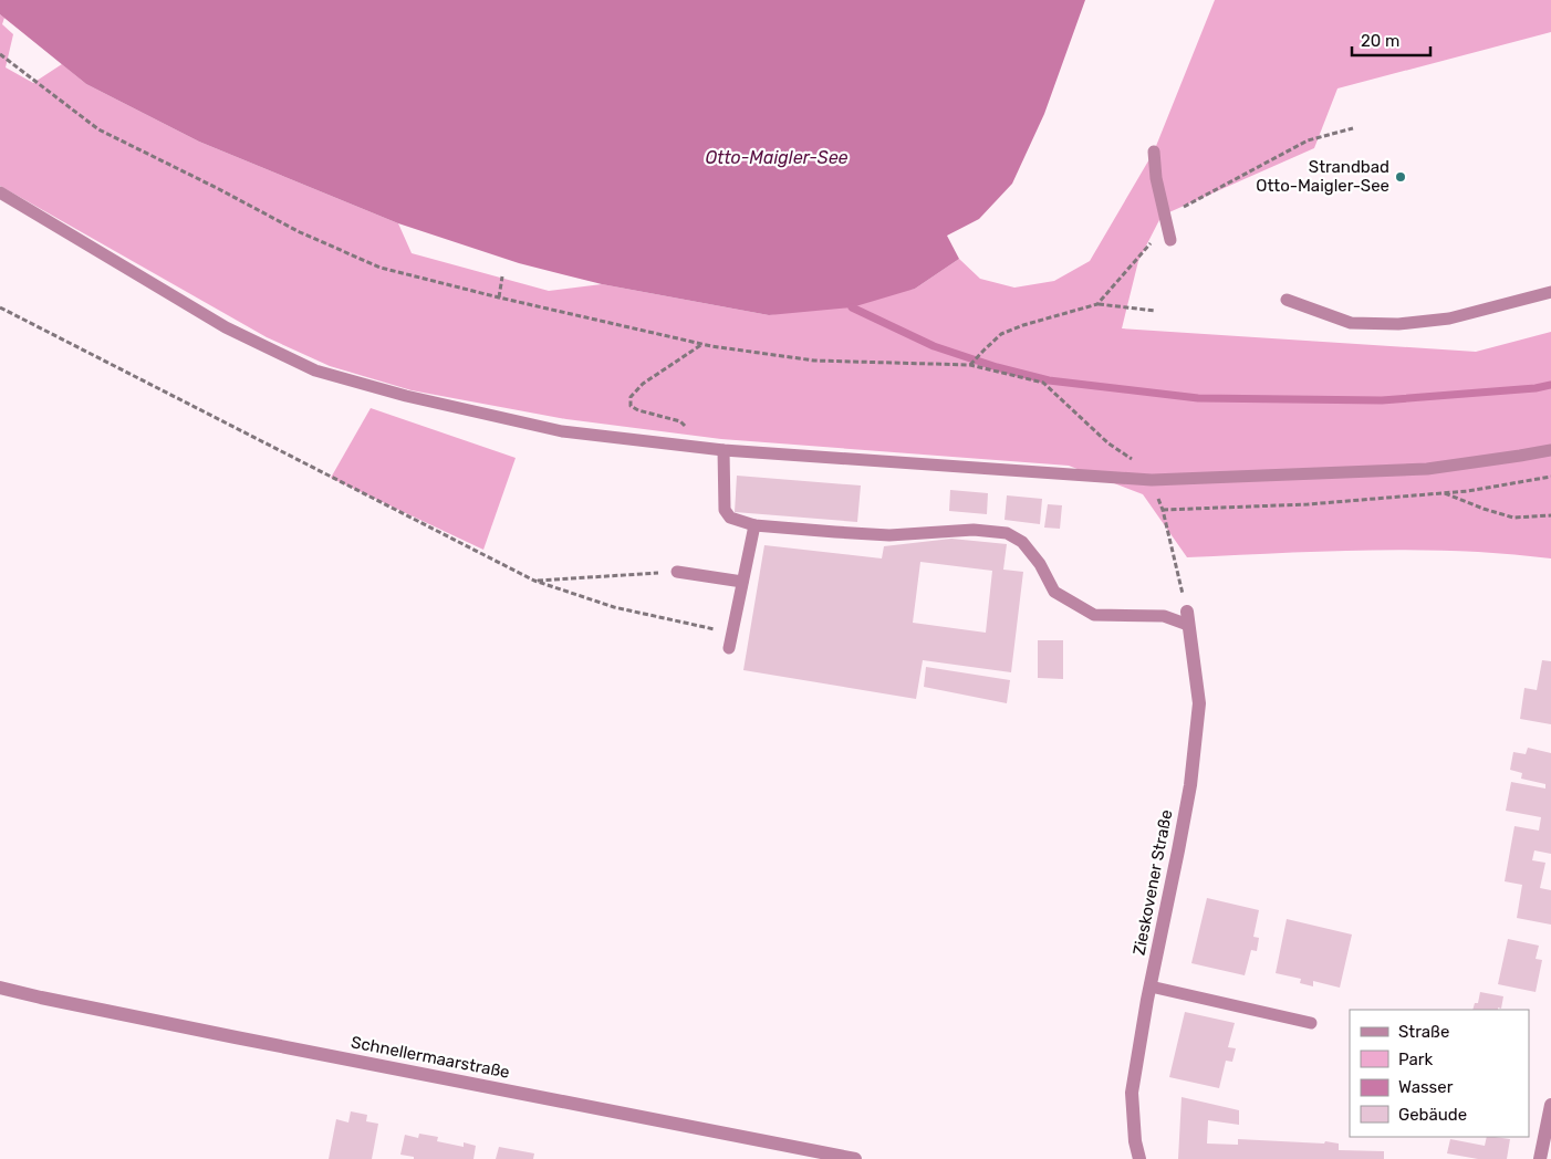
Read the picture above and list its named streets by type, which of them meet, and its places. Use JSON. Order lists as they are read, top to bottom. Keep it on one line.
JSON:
{"streets":{"street":["Zieskovener Straße","Schnellermaarstraße"]},"water":["Otto-Maigler-See"],"places":["Strandbad Otto-Maigler-See"],"legend":["Straße","Park","Wasser","Gebäude"],"scale_bar":"20 m"}
